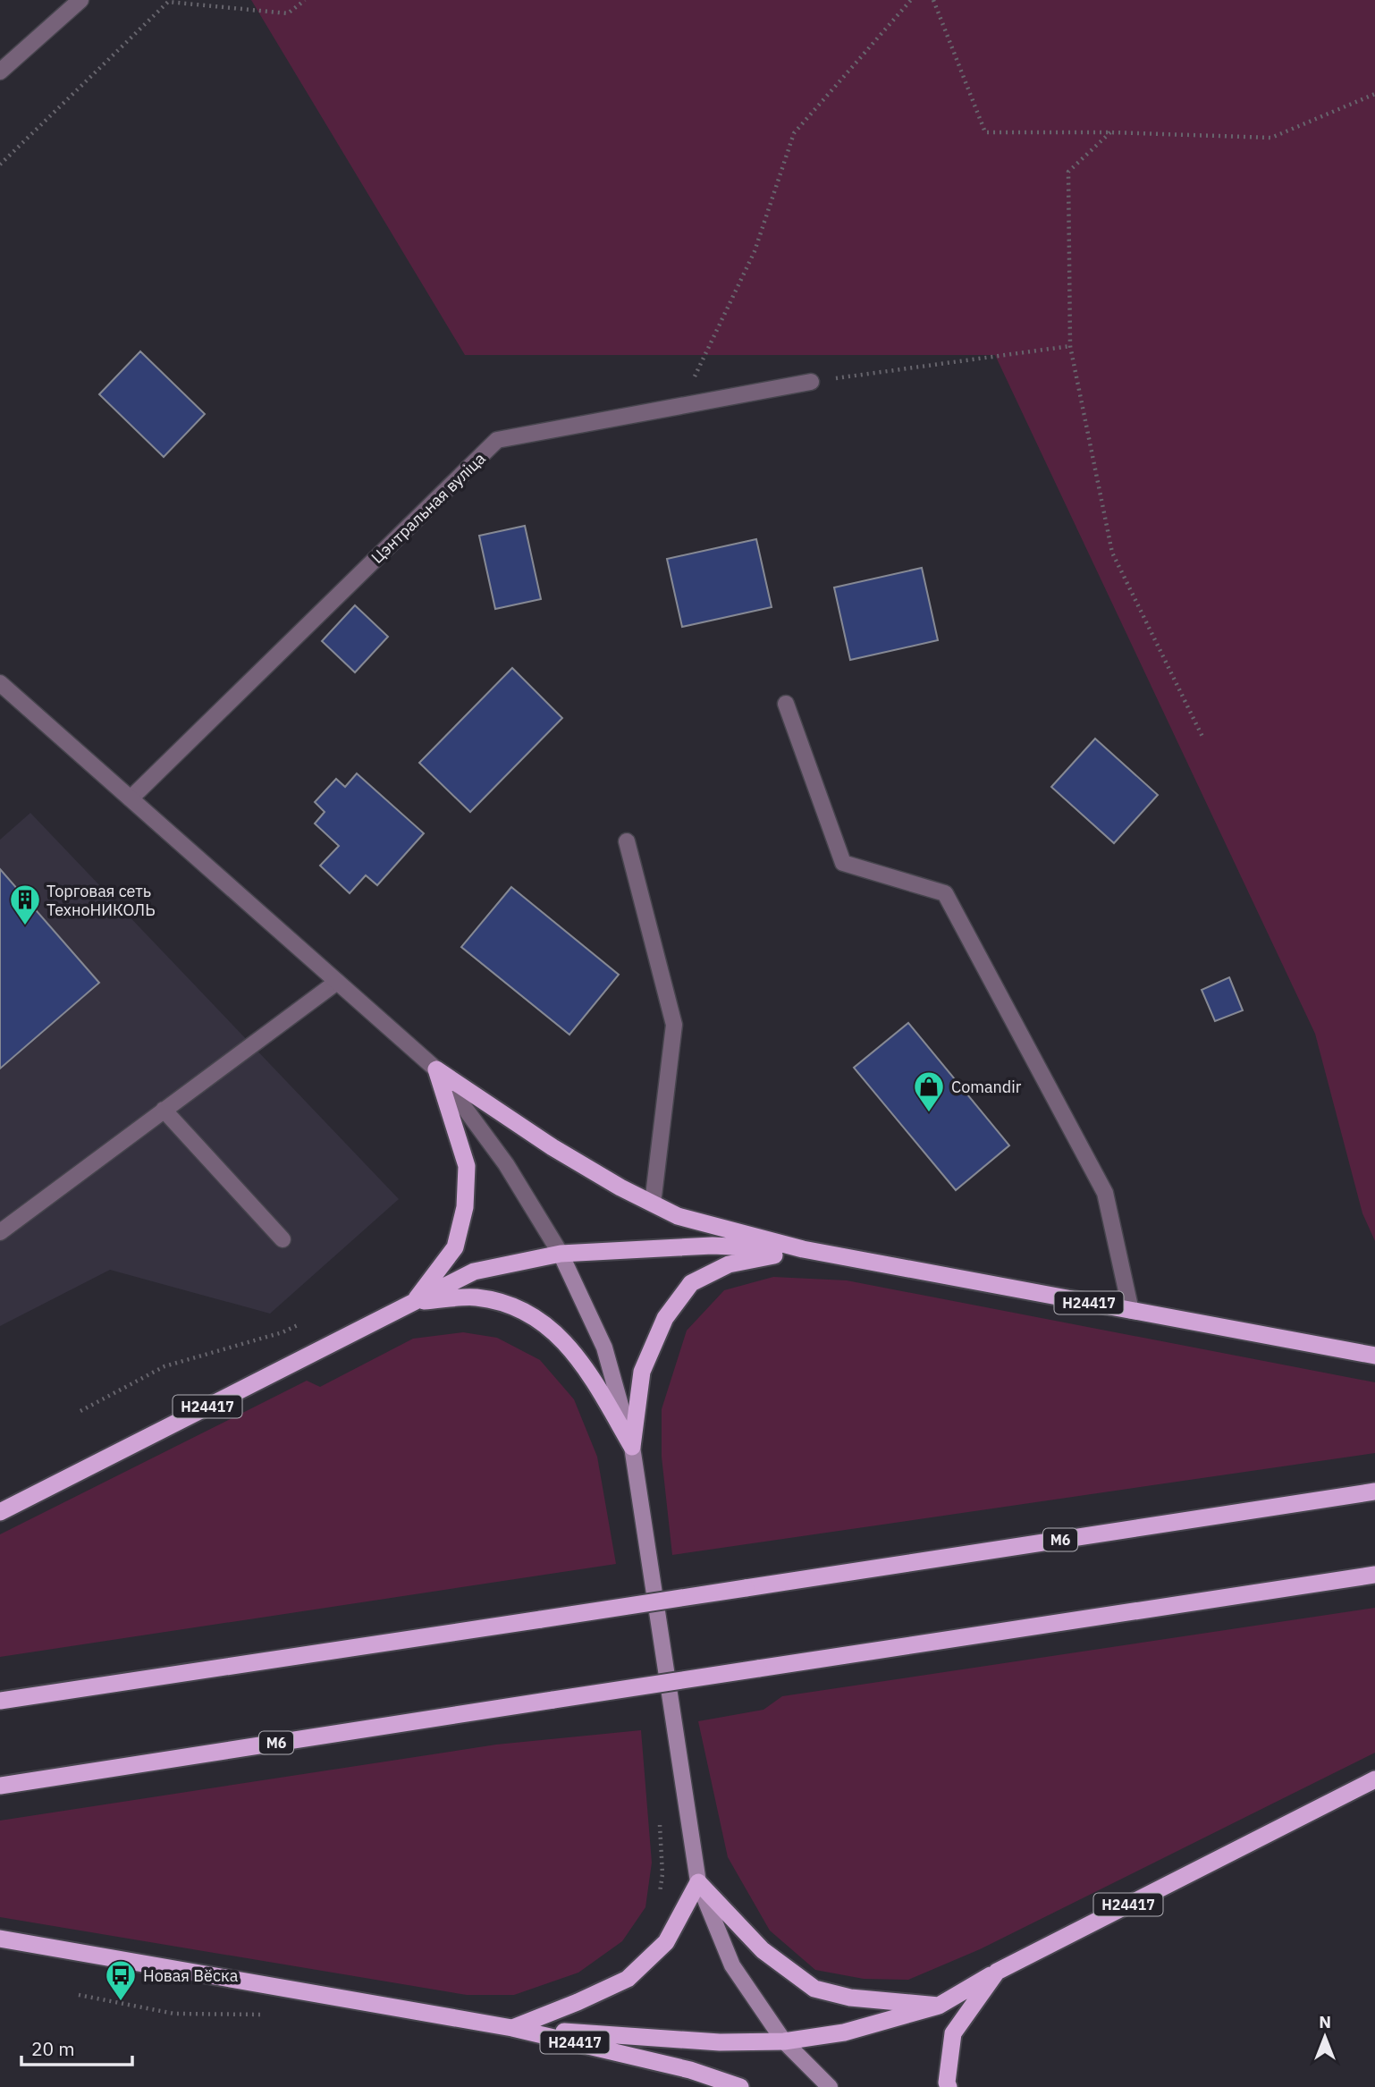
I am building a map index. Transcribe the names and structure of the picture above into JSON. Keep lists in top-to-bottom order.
{
  "streets": {
    "highway": ["Н24417", "М6"],
    "street": ["Цэнтральная вуліца"]
  },
  "places": {
    "building": ["Торговая сеть ТехноНИКОЛЬ"],
    "shop": ["Comandir"],
    "bus stop": ["Новая Вёска"]
  },
  "scale_bar": "20 m",
  "north": "top"
}
